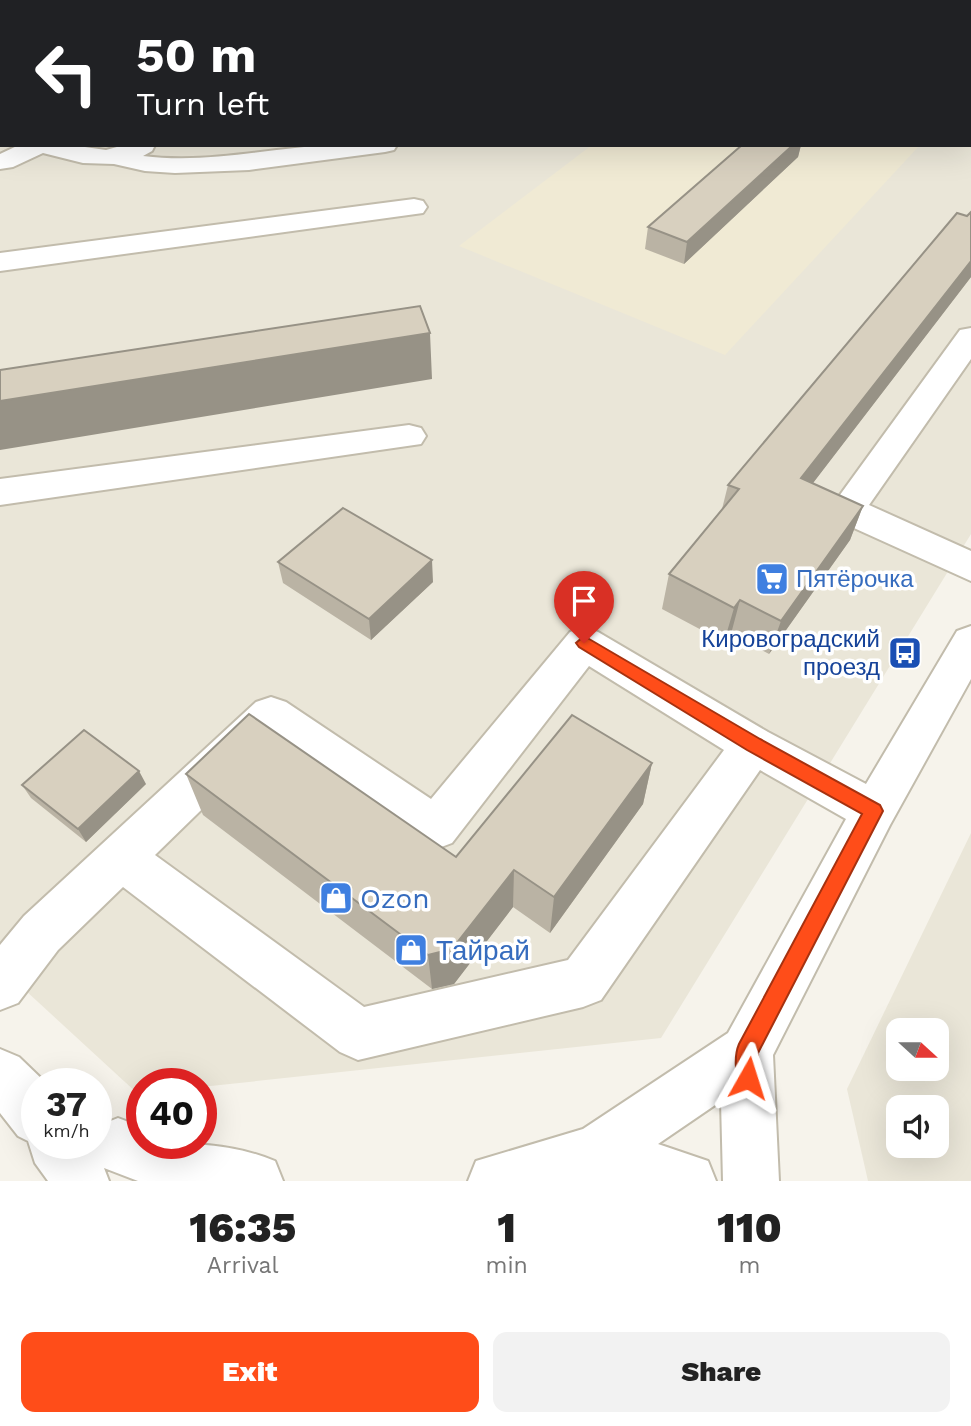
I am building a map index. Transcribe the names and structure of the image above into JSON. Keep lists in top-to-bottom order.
{
  "places": {
    "supermarket": ["Пятёрочка"],
    "bus stop": ["Кировоградский проезд"],
    "shop": ["Ozon", "Тайрай"]
  },
  "north": "right",
  "page": {
    "turn": ["50 m", "Turn left"],
    "speed": "37 km/h",
    "limit": "40",
    "eta": [
      "16:35",
      "Arrival",
      "1",
      "min",
      "110",
      "m"
    ],
    "buttons": ["Exit", "Share"]
  }
}
